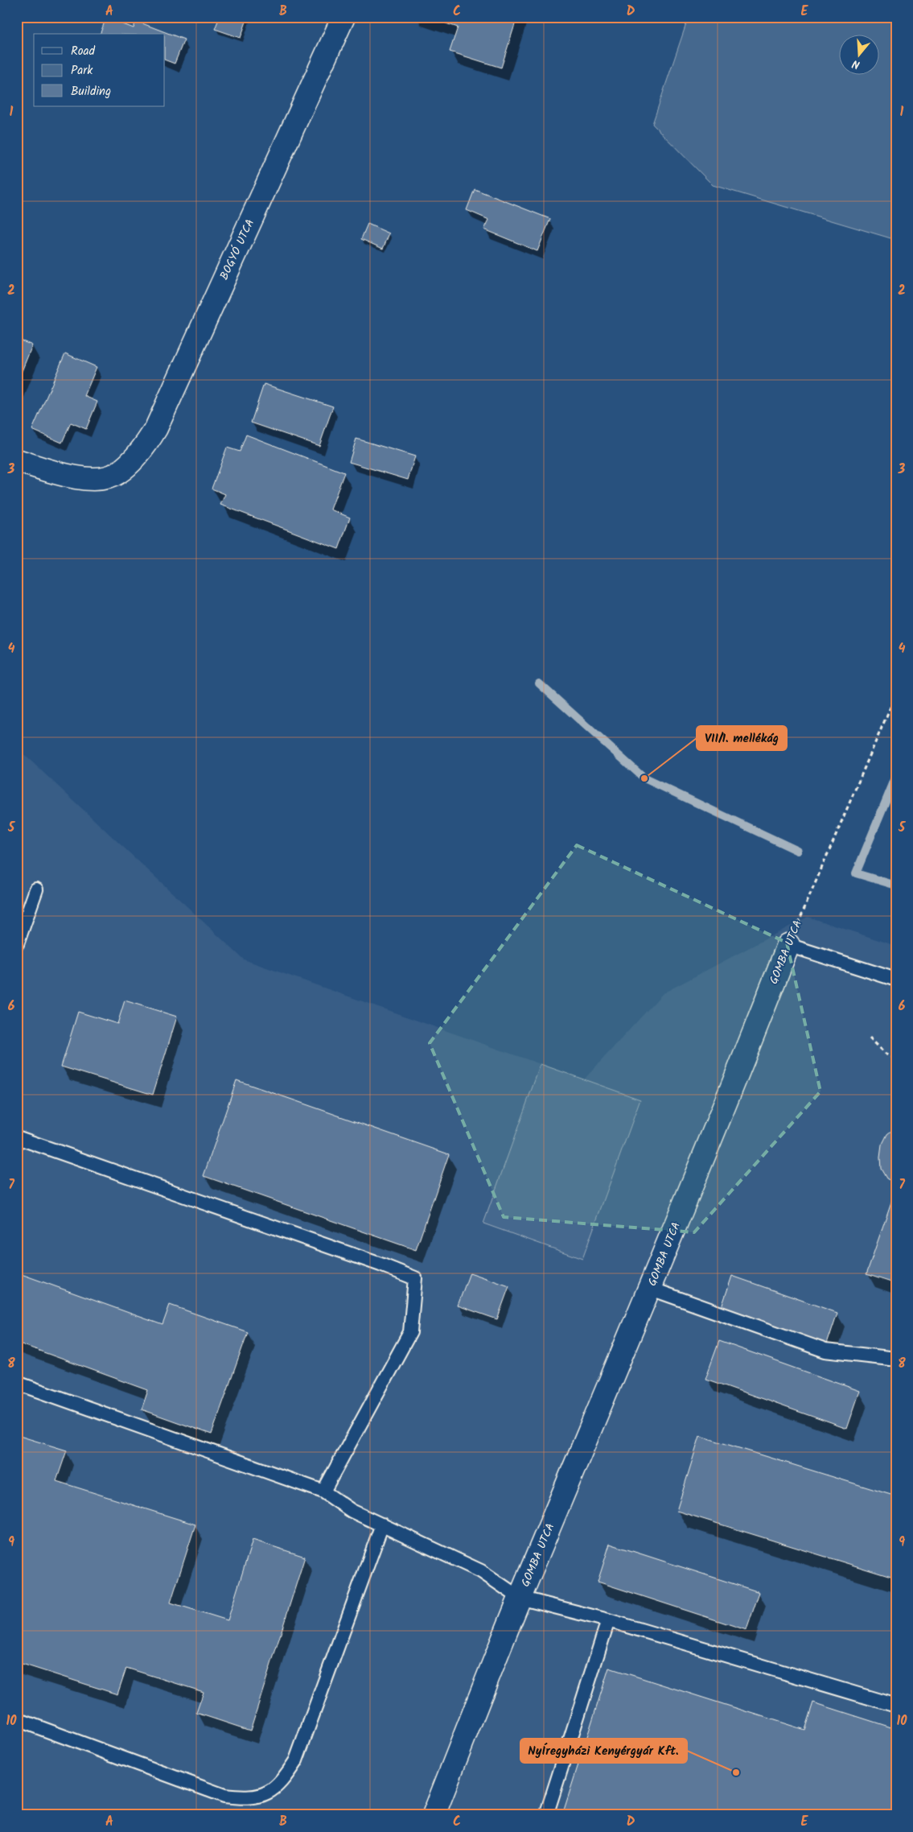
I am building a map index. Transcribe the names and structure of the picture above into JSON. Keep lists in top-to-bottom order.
{
  "streets": {
    "street": ["BOGYÓ UTCA", "GOMBA UTCA"]
  },
  "places": ["VII/1. mellékág", "NyÍregyházi Kenyérgyár Kft."],
  "legend": ["Road", "Park", "Building"],
  "north": "bottom",
  "grid": {
    "columns": [
      "A",
      "B",
      "C",
      "D",
      "E"
    ],
    "rows": [
      "1",
      "2",
      "3",
      "4",
      "5",
      "6",
      "7",
      "8",
      "9",
      "10"
    ]
  }
}
